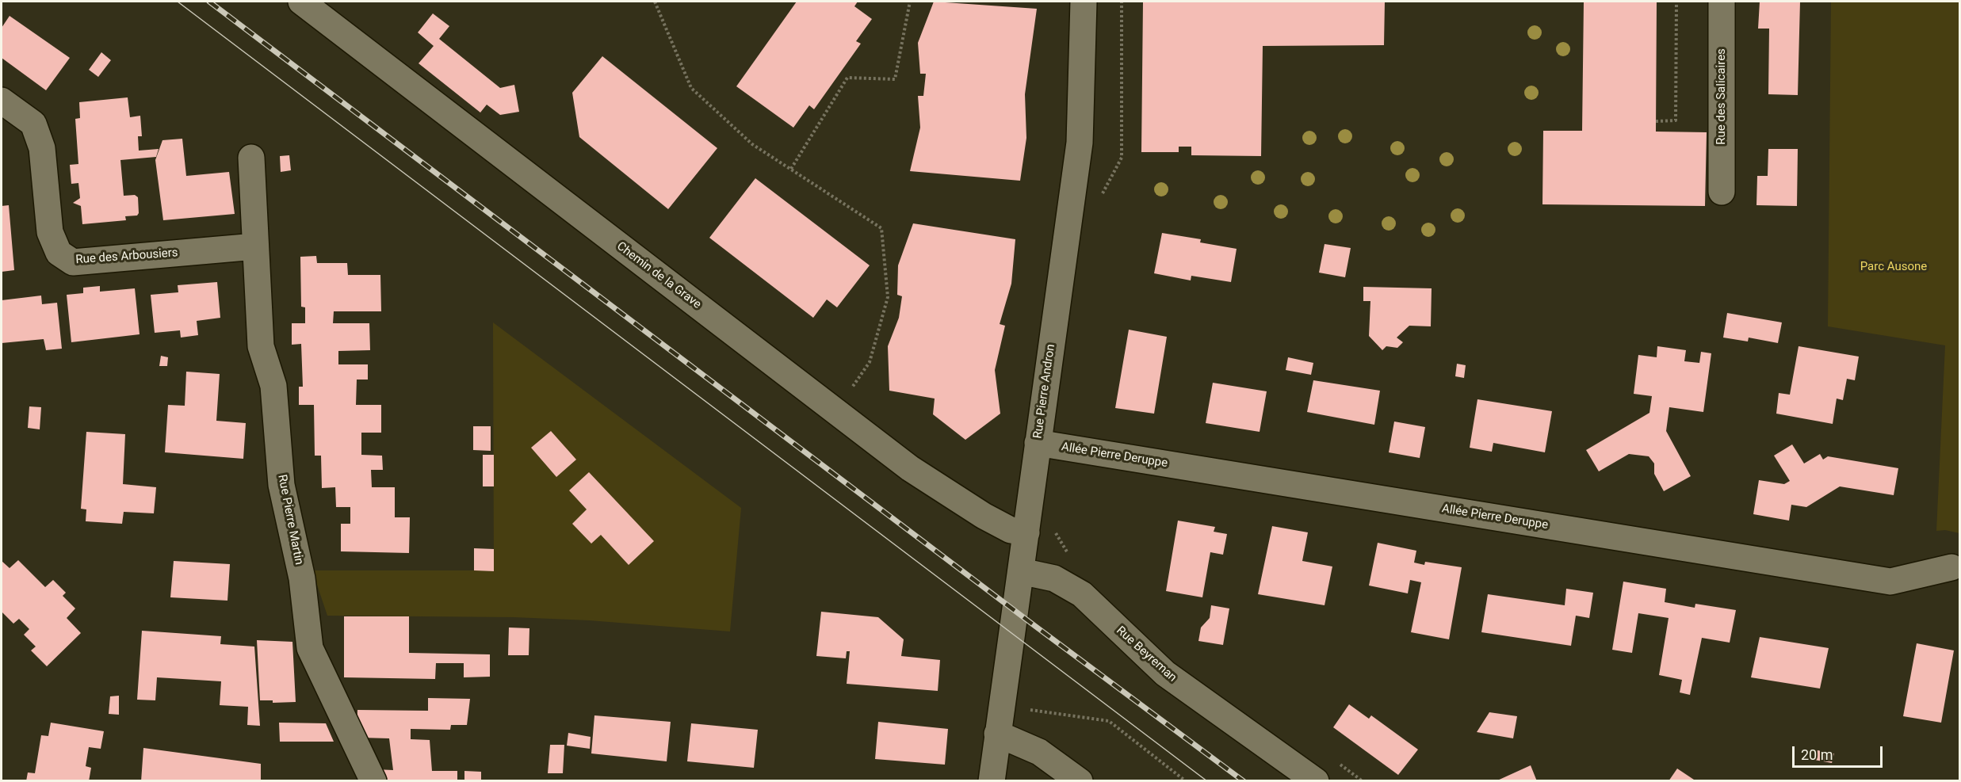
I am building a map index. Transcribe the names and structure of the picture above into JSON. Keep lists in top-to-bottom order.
{
  "streets": {
    "street": [
      "Rue des Salicaires",
      "Rue des Arbousiers",
      "Chemin de la Grave",
      "Rue Pierre Andron",
      "Allée Pierre Deruppe",
      "Rue Pierre Martin",
      "Rue Beyreman"
    ]
  },
  "crossings": [
    ["Rue des Arbousiers", "Rue Pierre Martin"],
    ["Chemin de la Grave", "Rue Pierre Andron"],
    ["Rue Pierre Andron", "Allée Pierre Deruppe"],
    ["Rue Pierre Andron", "Rue Beyreman"]
  ],
  "parks": ["Parc Ausone"],
  "scale_bar": "20 m"
}
